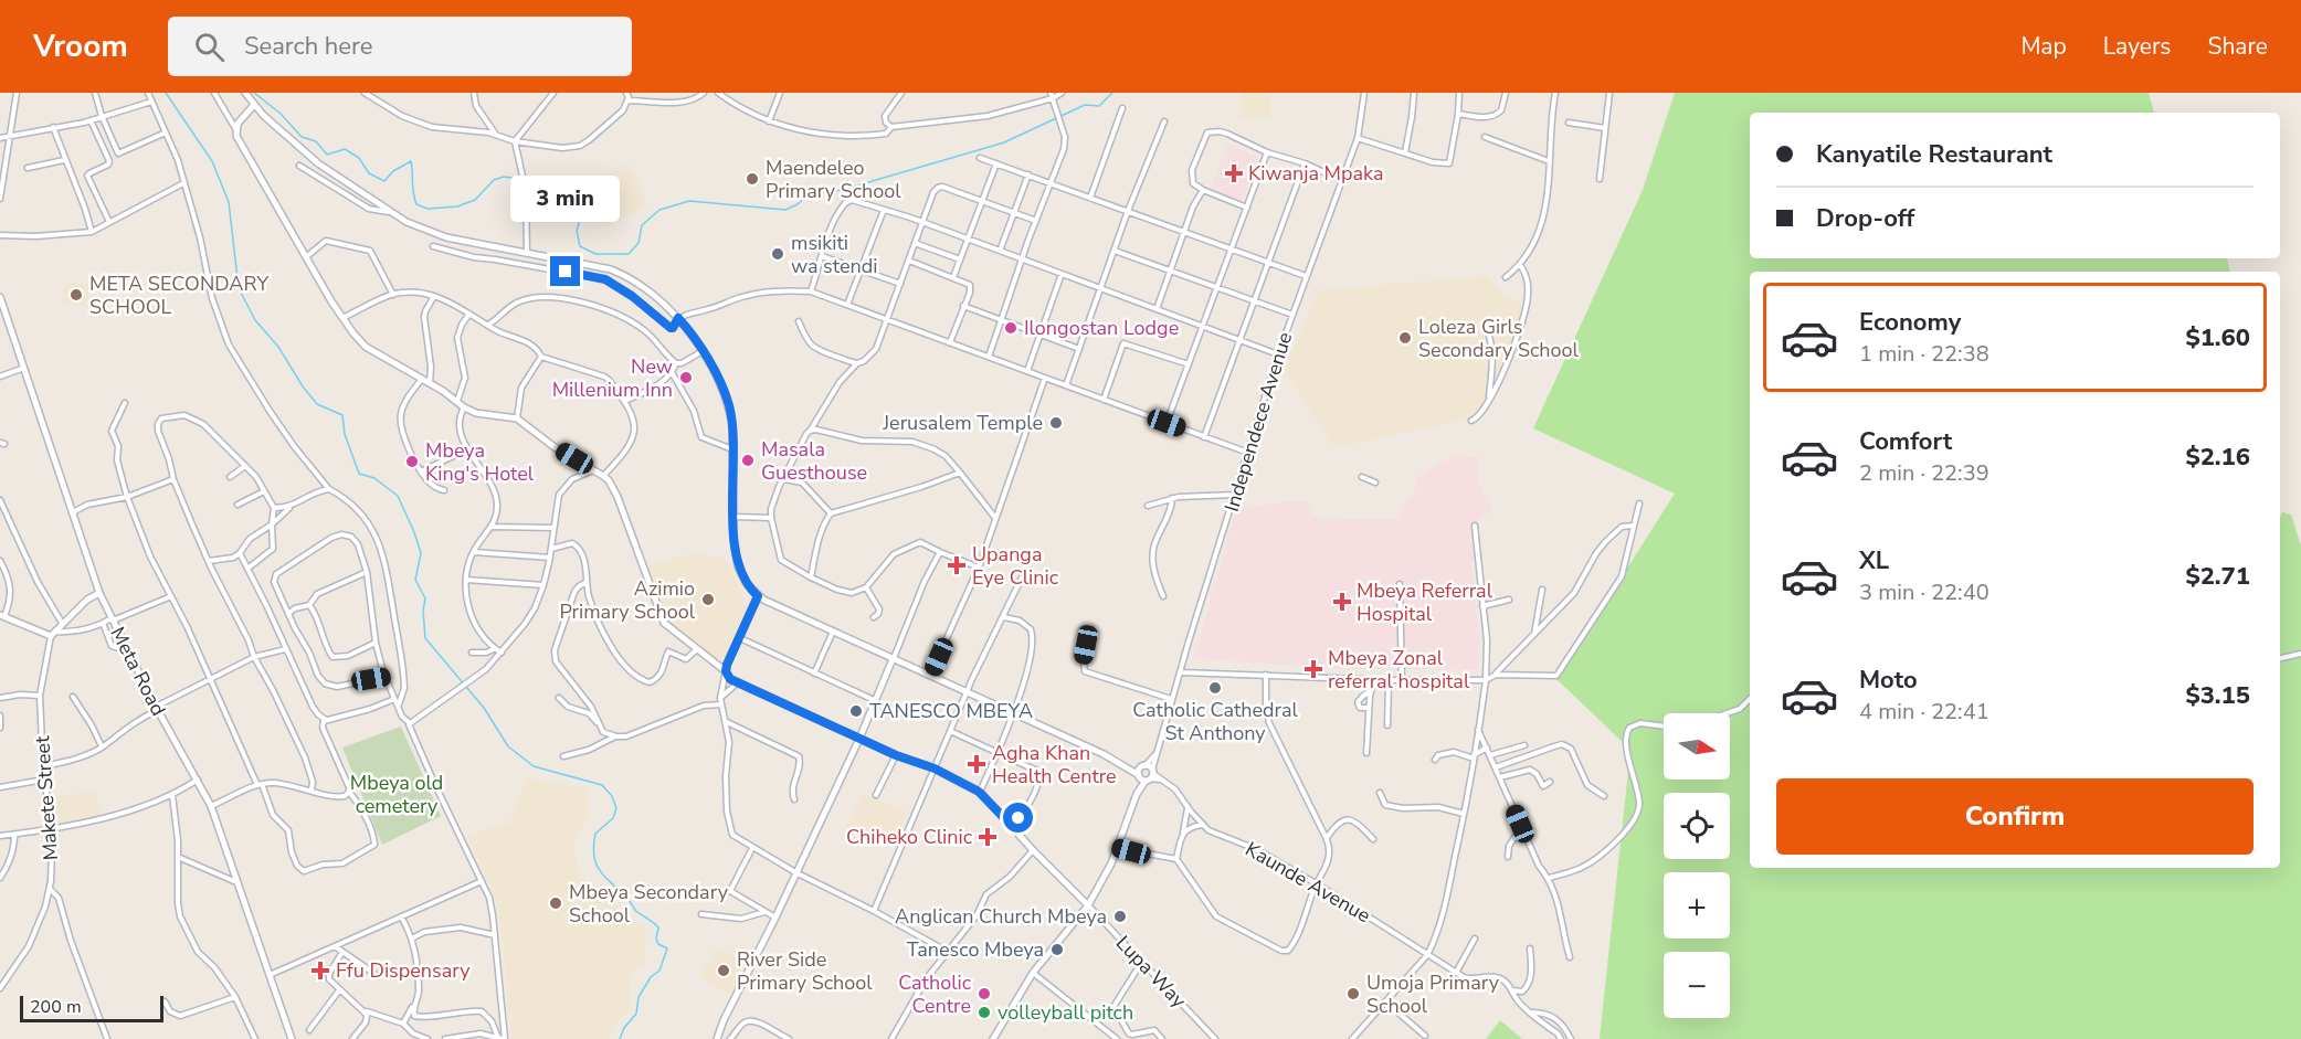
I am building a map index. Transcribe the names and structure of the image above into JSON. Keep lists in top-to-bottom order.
{
  "streets": {
    "street": [
      "Independece Avenue",
      "Meta Road",
      "Makete Street",
      "Kaunde Avenue",
      "Lupa Way"
    ]
  },
  "crossings": [
    ["Independece Avenue", "Kaunde Avenue"]
  ],
  "parks": ["Mbeya old cemetery"],
  "places": {
    "health": [
      "Kiwanja Mpaka",
      "Upanga Eye Clinic",
      "Mbeya Referral Hospital",
      "Mbeya Zonal referral hospital",
      "Agha Khan Health Centre",
      "Chiheko Clinic",
      "Ffu Dispensary"
    ],
    "other": [
      "Maendeleo Primary School",
      "msikiti wa stendi",
      "META SECONDARY SCHOOL",
      "Ilongostan Lodge",
      "Loleza Girls Secondary School",
      "New Millenium Inn",
      "Jerusalem Temple",
      "Masala Guesthouse",
      "Mbeya King's Hotel",
      "Azimio Primary School",
      "Catholic Cathedral St Anthony",
      "TANESCO MBEYA",
      "Mbeya Secondary School",
      "Anglican Church Mbeya",
      "Tanesco Mbeya",
      "River Side Primary School",
      "Catholic Centre",
      "Umoja Primary School",
      "volleyball pitch"
    ]
  },
  "scale_bar": "200 m",
  "north": "right",
  "page": {
    "header": "Vroom",
    "search": "Search here",
    "nav": ["Map", "Layers", "Share"],
    "banner": ["Kanyatile Restaurant", "Drop-off"],
    "bubble": "3 min",
    "list": [
      {
        "name": "Economy",
        "note": "1 min · 22:38",
        "value": "$1.60"
      },
      {
        "name": "Comfort",
        "note": "2 min · 22:39",
        "value": "$2.16"
      },
      {
        "name": "XL",
        "note": "3 min · 22:40",
        "value": "$2.71"
      },
      {
        "name": "Moto",
        "note": "4 min · 22:41",
        "value": "$3.15"
      }
    ],
    "map_buttons": ["+", "−"],
    "buttons": "Confirm",
    "scale": "200 m"
  }
}
